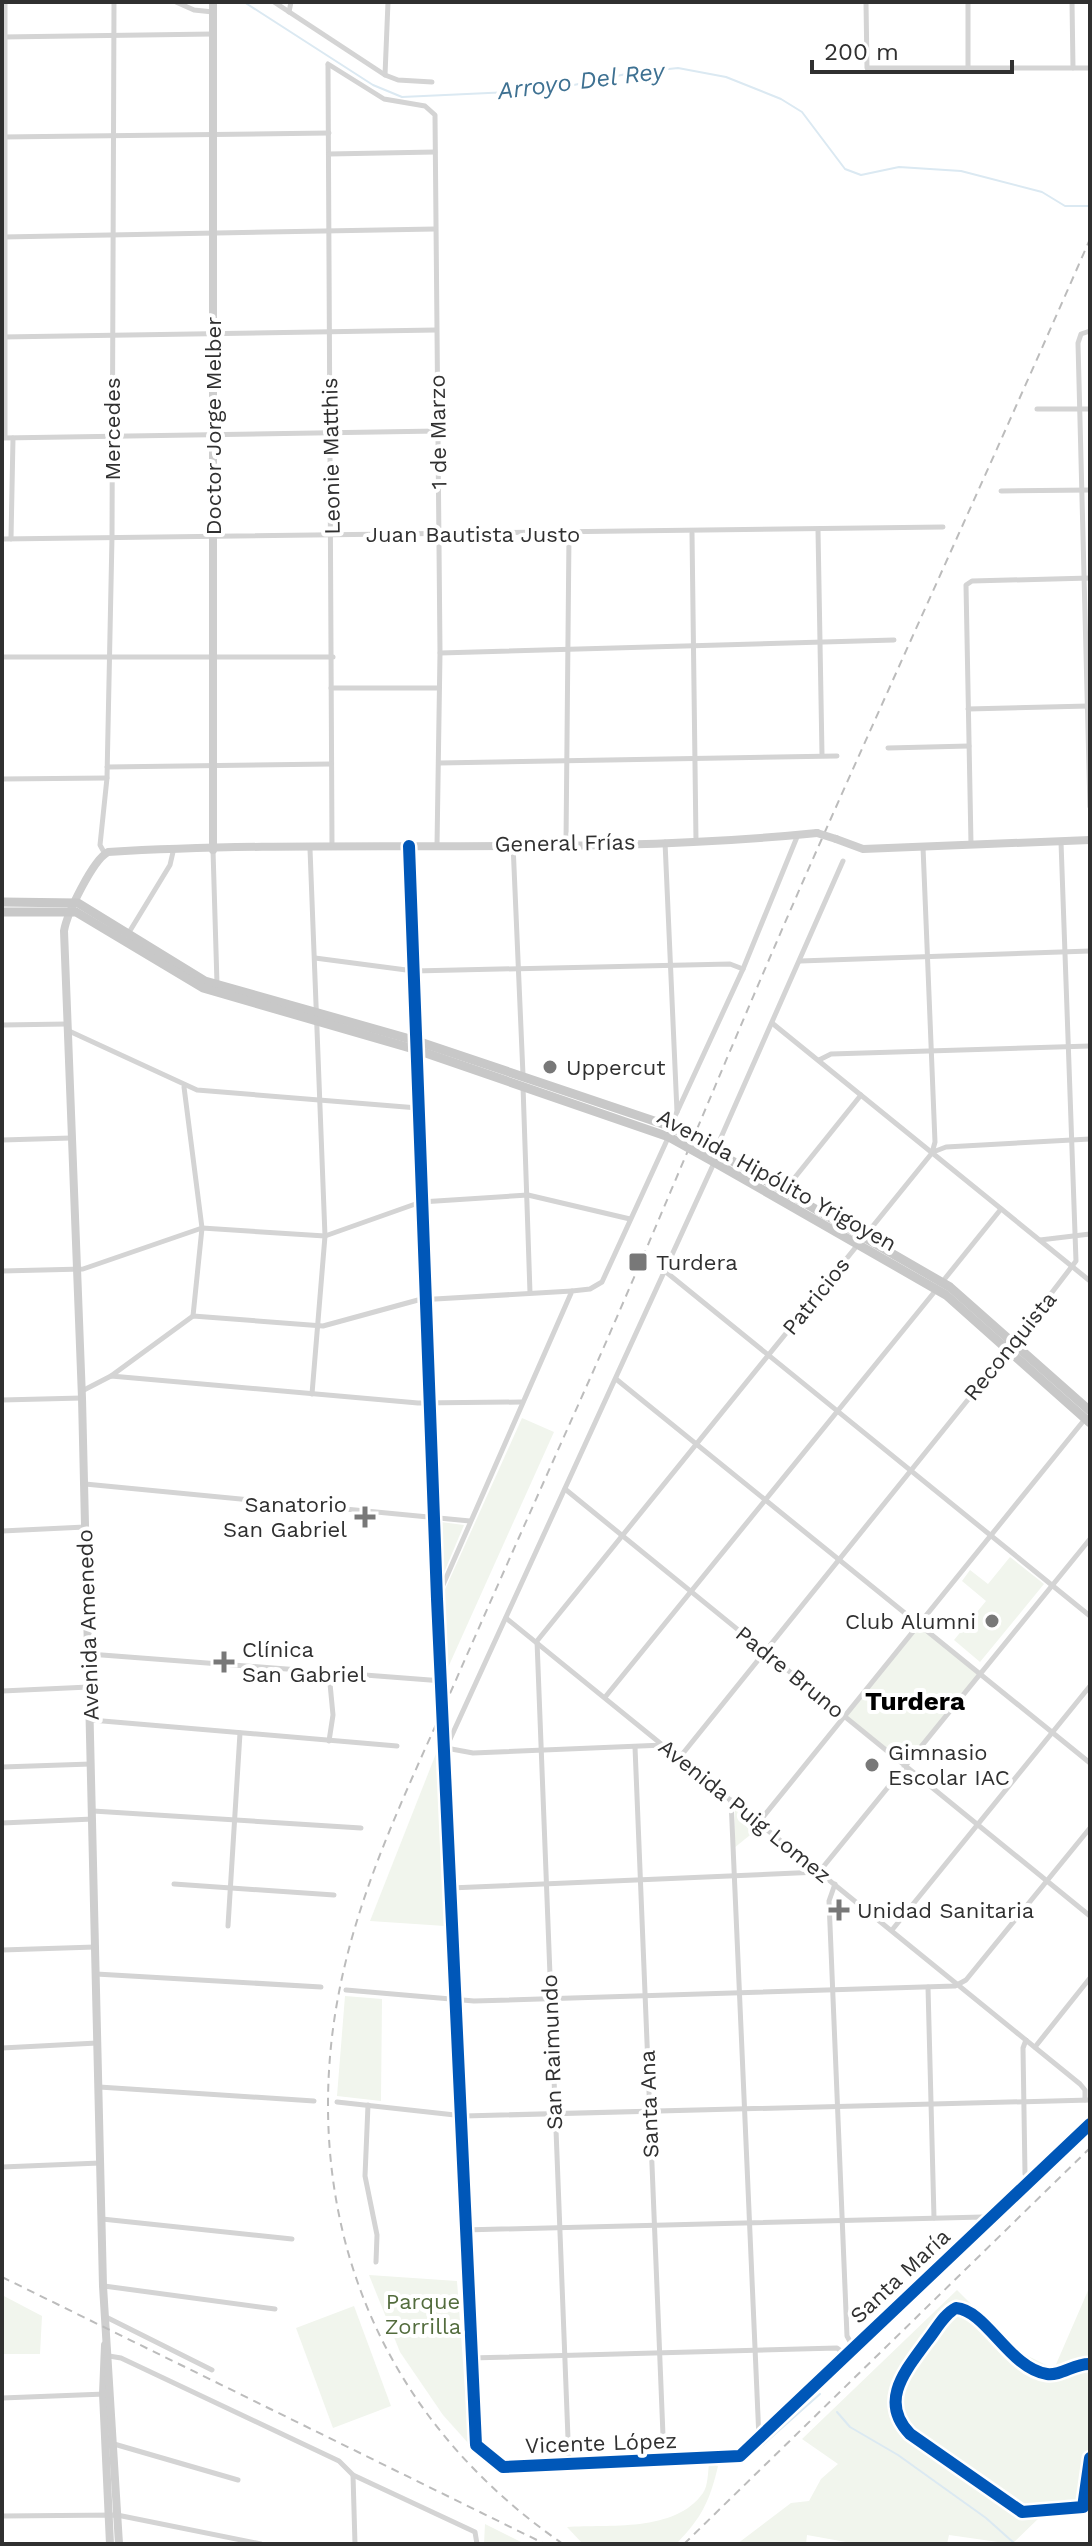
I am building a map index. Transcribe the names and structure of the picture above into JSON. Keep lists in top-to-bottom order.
{
  "streets": {
    "main road": ["Avenida Hipólito Yrigoyen"],
    "street": [
      "Doctor Jorge Melber",
      "Mercedes",
      "1 de Marzo",
      "Leonie Matthis",
      "Juan Bautista Justo",
      "General Frías",
      "Patricios",
      "Reconquista",
      "Avenida Amenedo",
      "Padre Bruno",
      "Avenida Puig Lomez",
      "San Raimundo",
      "Santa Ana",
      "Santa María",
      "Vicente López"
    ]
  },
  "crossings": [
    ["Doctor Jorge Melber", "Juan Bautista Justo"],
    ["Doctor Jorge Melber", "General Frías"],
    ["Mercedes", "Juan Bautista Justo"],
    ["Mercedes", "General Frías"],
    ["1 de Marzo", "Leonie Matthis"],
    ["1 de Marzo", "Juan Bautista Justo"],
    ["1 de Marzo", "General Frías"],
    ["Leonie Matthis", "Juan Bautista Justo"],
    ["Leonie Matthis", "General Frías"],
    ["Avenida Hipólito Yrigoyen", "Patricios"],
    ["Avenida Hipólito Yrigoyen", "Reconquista"],
    ["Avenida Hipólito Yrigoyen", "Avenida Amenedo"],
    ["Patricios", "Padre Bruno"],
    ["Patricios", "Avenida Puig Lomez"],
    ["Patricios", "San Raimundo"],
    ["Reconquista", "Padre Bruno"],
    ["Reconquista", "Avenida Puig Lomez"],
    ["Avenida Puig Lomez", "San Raimundo"],
    ["San Raimundo", "Vicente López"],
    ["Santa Ana", "Vicente López"],
    ["Santa María", "Vicente López"]
  ],
  "districts": ["Turdera"],
  "water": ["Arroyo Del Rey"],
  "parks": ["Parque Zorrilla"],
  "places": {
    "other": ["Uppercut", "Club Alumni", "Gimnasio Escolar IAC"],
    "transit": ["Turdera"],
    "health": ["Sanatorio San Gabriel", "Clínica San Gabriel", "Unidad Sanitaria"]
  },
  "scale_bar": "200 m"
}
